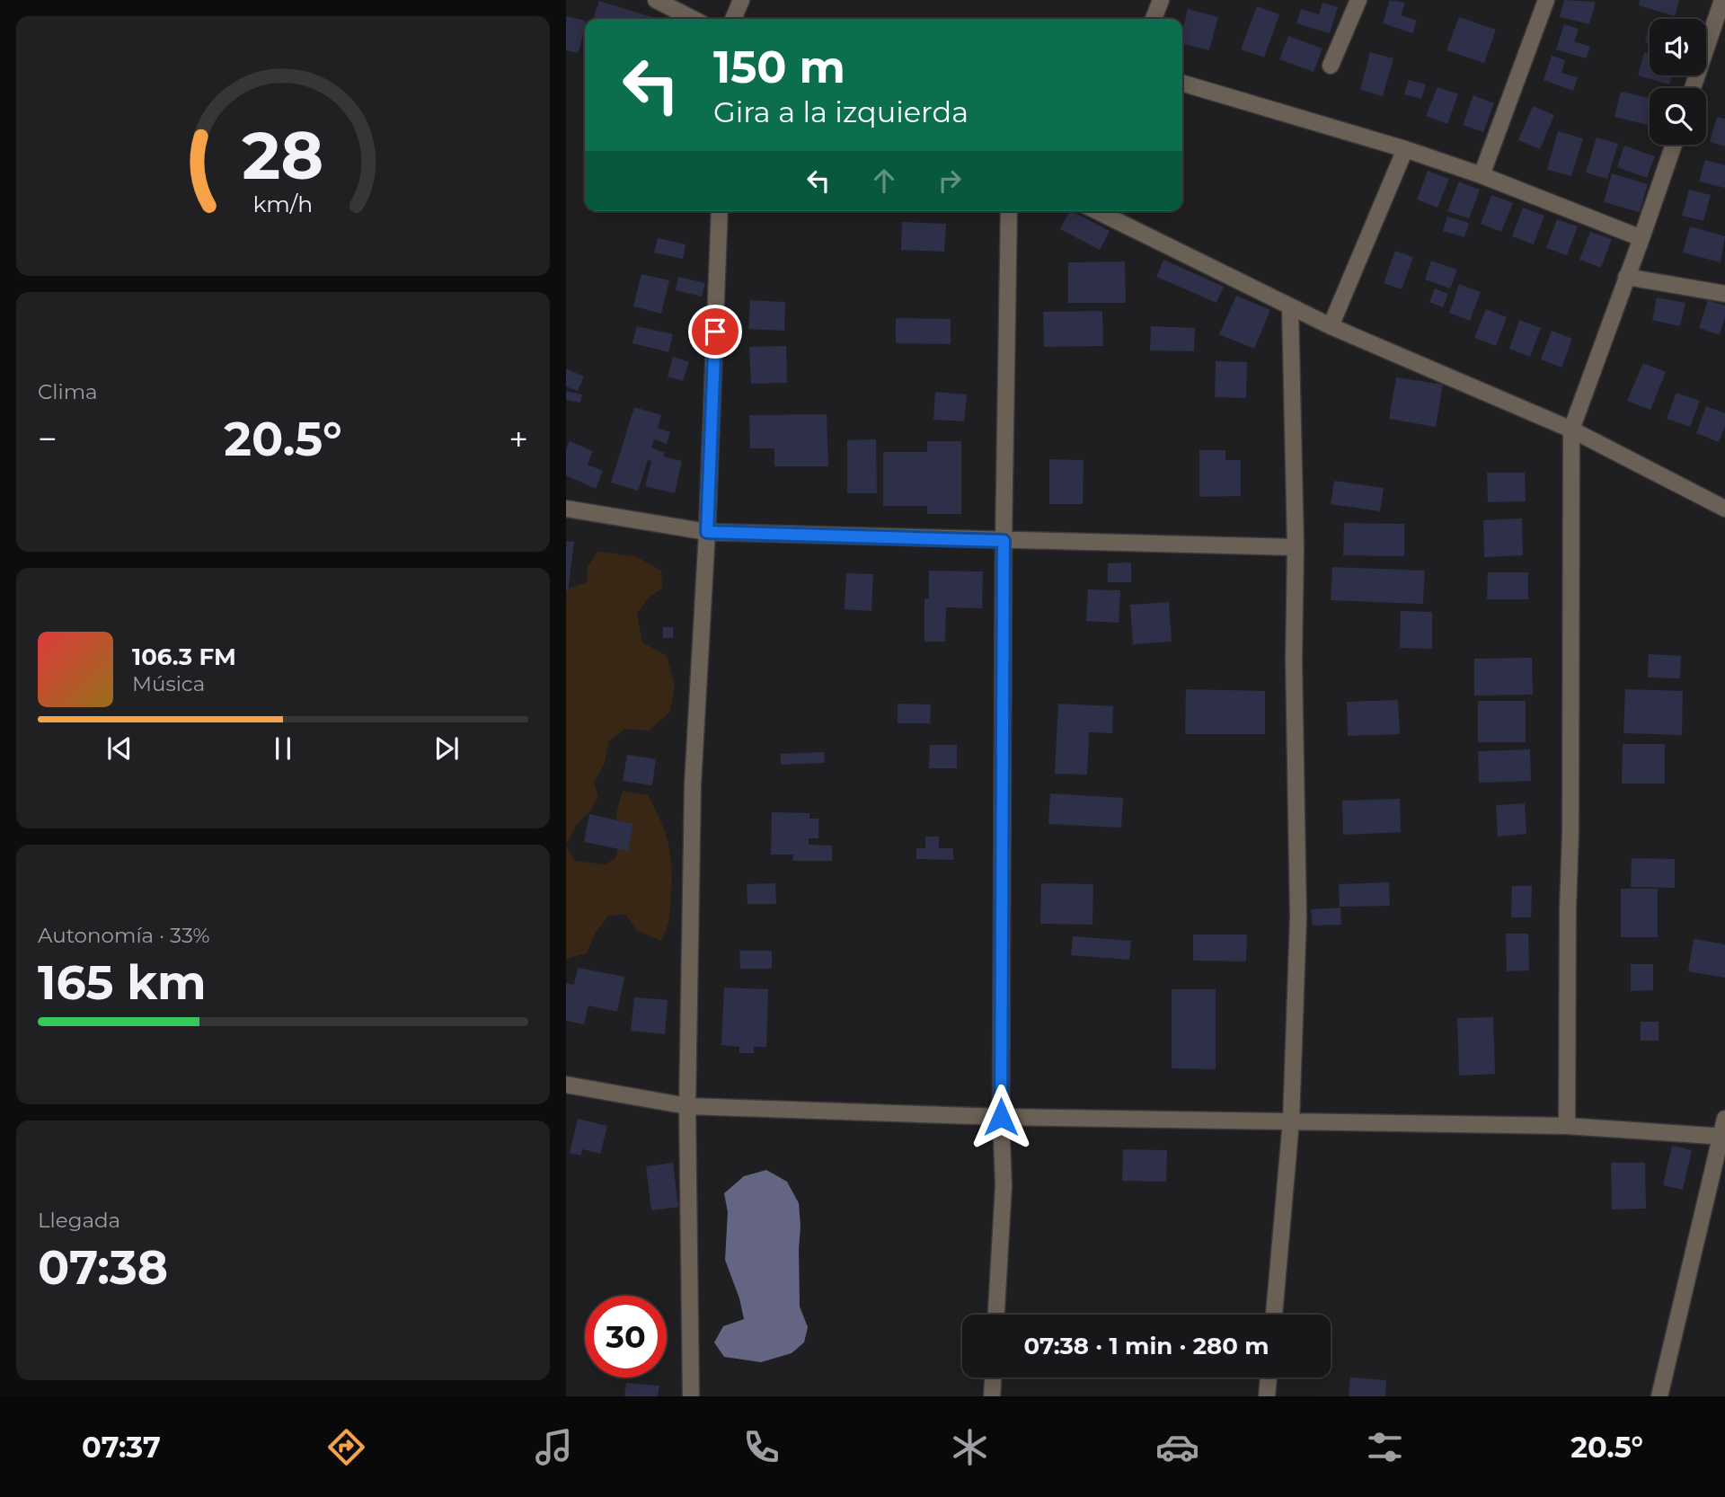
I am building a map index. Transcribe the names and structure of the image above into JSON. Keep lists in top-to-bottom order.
{
  "page": {
    "turn": ["150 m", "Gira a la izquierda"],
    "tile": [
      "Clima",
      ["Autonomía · 33%", "165 km"],
      ["Llegada", "07:38"]
    ],
    "heat": ["−", "20.5°", "+"],
    "song": ["106.3 FM", "Música"],
    "limit": "30",
    "trip": "07:38 · 1 min · 280 m",
    "tabs": ["07:37", "20.5°"],
    "gauge": ["28", "km/h"]
  }
}
